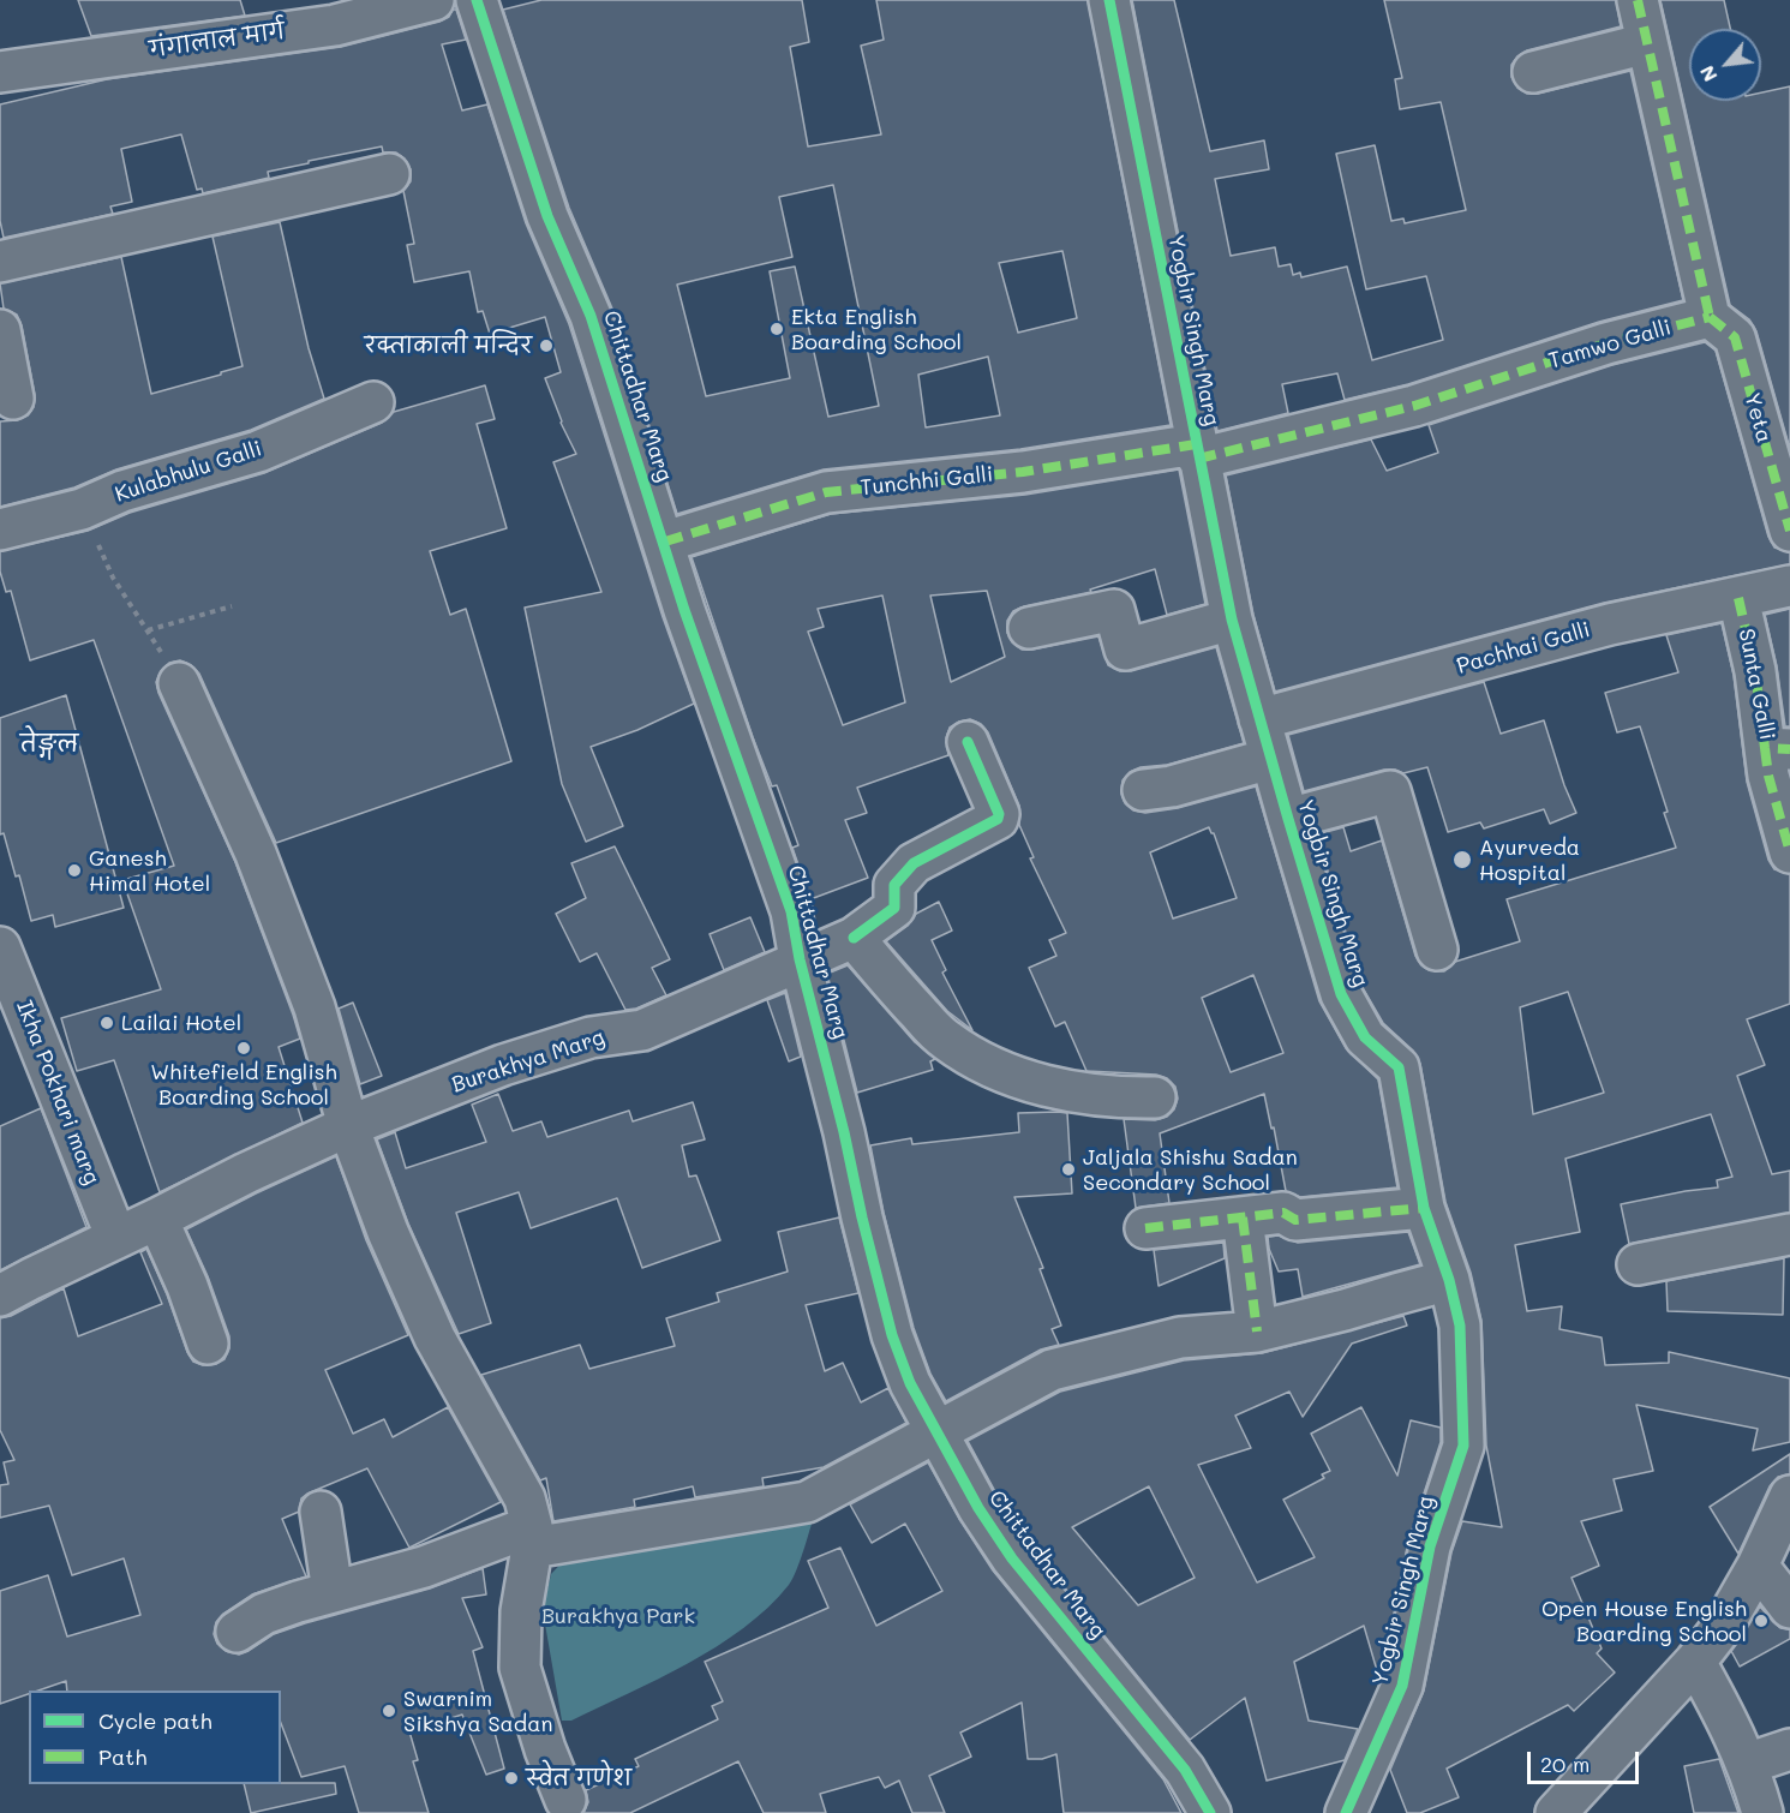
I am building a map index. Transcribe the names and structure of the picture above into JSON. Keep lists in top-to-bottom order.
{
  "streets": {
    "street": [
      "गंगालाल मार्ग",
      "Yogbir Singh Marg",
      "Tamwo Galli",
      "Chittadhar Marg",
      "Yeta",
      "Kulabhulu Galli",
      "Tunchhi Galli",
      "Pachhai Galli",
      "Sunta Galli",
      "Burakhya Marg",
      "Ikha Pokhari marg"
    ]
  },
  "crossings": [
    ["Yogbir Singh Marg", "Tamwo Galli"],
    ["Yogbir Singh Marg", "Tunchhi Galli"],
    ["Yogbir Singh Marg", "Pachhai Galli"],
    ["Tamwo Galli", "Yeta"],
    ["Tamwo Galli", "Tunchhi Galli"],
    ["Chittadhar Marg", "Tunchhi Galli"],
    ["Chittadhar Marg", "Burakhya Marg"],
    ["Pachhai Galli", "Sunta Galli"],
    ["Burakhya Marg", "Ikha Pokhari marg"]
  ],
  "districts": ["तेङ्गल"],
  "parks": ["Burakhya Park"],
  "places": [
    "Ekta English Boarding School",
    "रक्ताकाली मन्दिर",
    "Ayurveda Hospital",
    "Ganesh Himal Hotel",
    "Lailai Hotel",
    "Whitefield English Boarding School",
    "Jaljala Shishu Sadan Secondary School",
    "Open House English Boarding School",
    "Swarnim Sikshya Sadan",
    "स्वेत गणेश"
  ],
  "legend": ["Cycle path", "Path"],
  "scale_bar": "20 m",
  "north": "bottom left"
}
